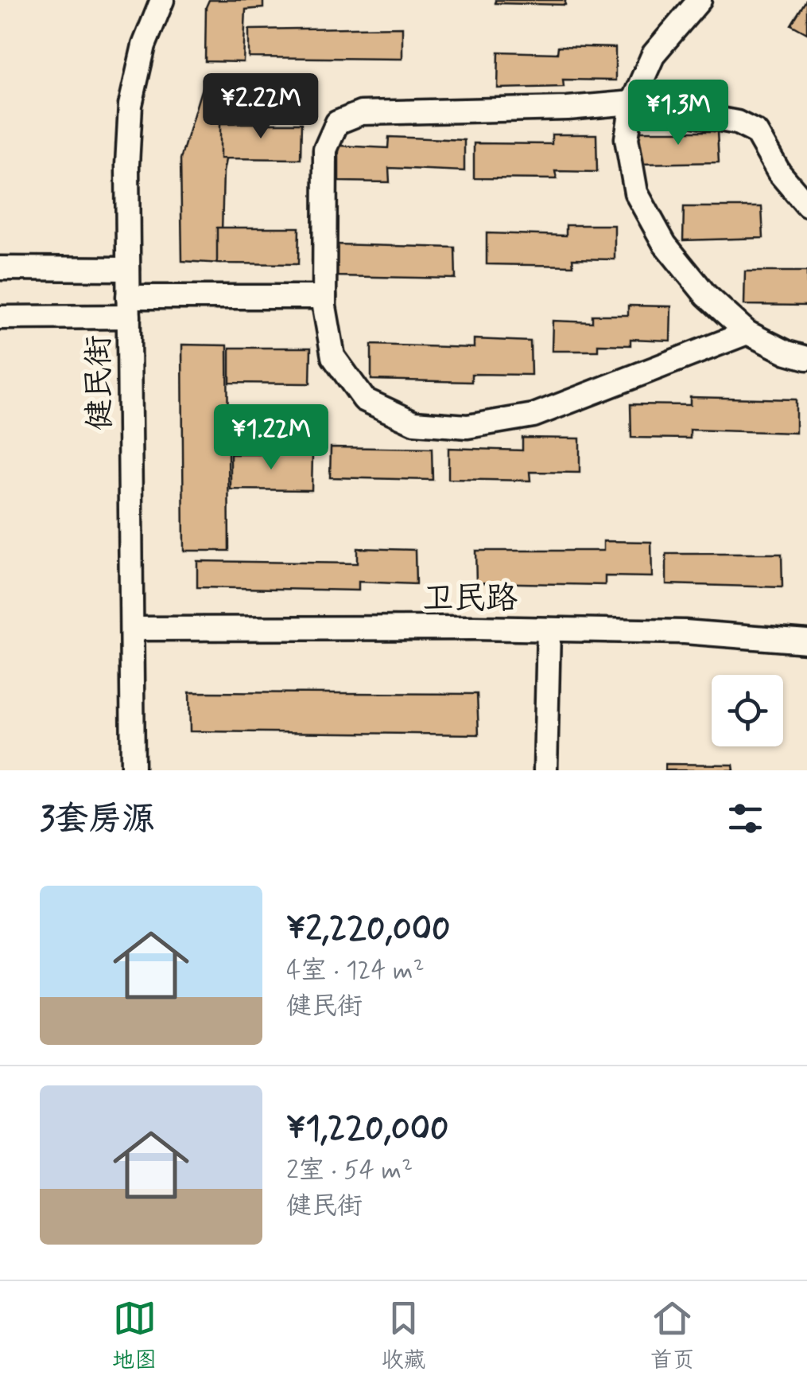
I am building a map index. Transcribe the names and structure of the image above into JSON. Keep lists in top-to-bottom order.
{
  "streets": {
    "street": ["健民街", "卫民路"]
  },
  "crossings": [
    ["健民街", "卫民路"]
  ],
  "page": {
    "price": ["¥2.22M", "¥1.3M", "¥1.22M"],
    "heading": "3套房源",
    "list": [
      {
        "name": "¥2,220,000",
        "note": "4室 · 124 m² · 健民街"
      },
      {
        "name": "¥1,220,000",
        "note": "2室 · 54 m² · 健民街"
      }
    ],
    "tabs": ["地图", "收藏", "首页"]
  }
}
